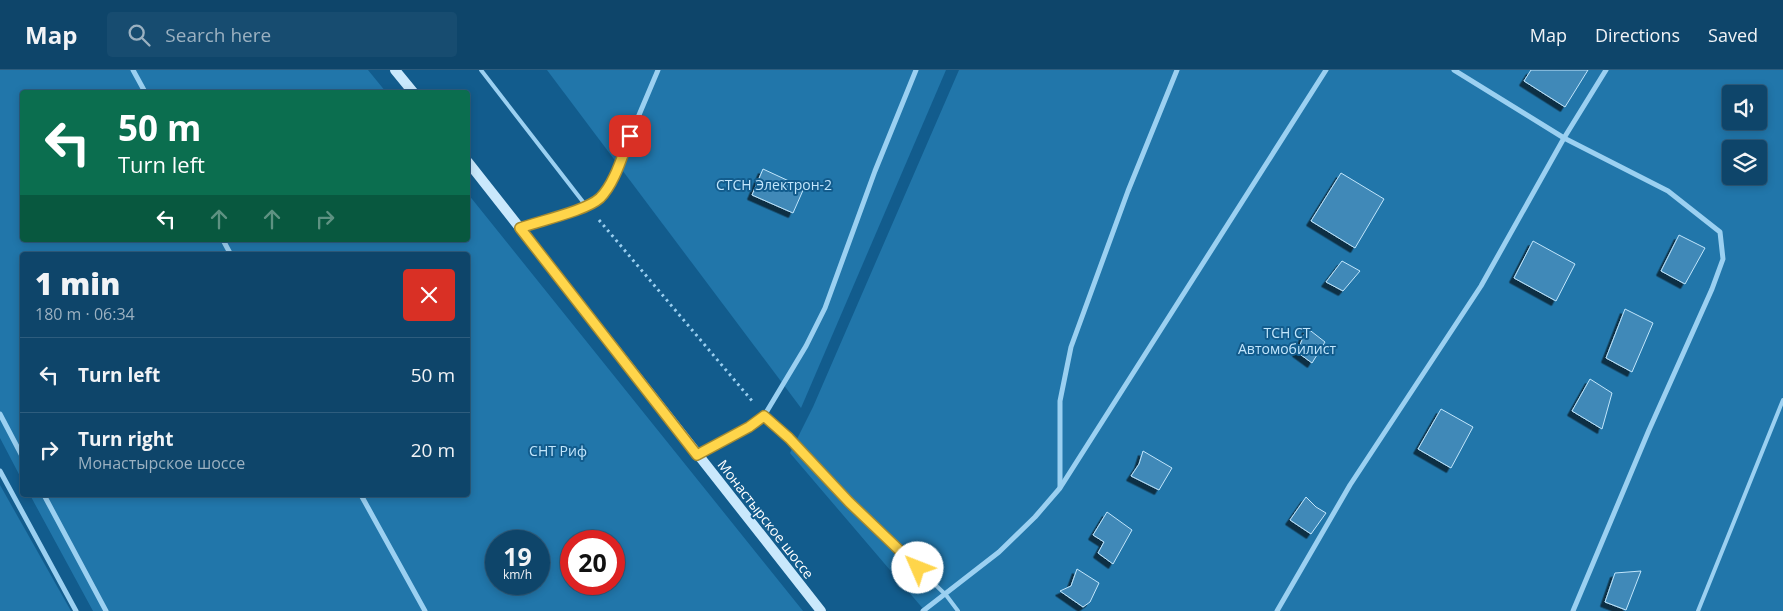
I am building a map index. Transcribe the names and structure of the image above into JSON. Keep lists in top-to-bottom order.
{
  "streets": {
    "main road": ["Монастырское шоссе"]
  },
  "parks": ["СТСН Электрон-2", "ТСН СТ Автомобилист", "СНТ Риф"],
  "page": {
    "header": "Map",
    "search": "Search here",
    "nav": ["Map", "Directions", "Saved"],
    "turn": ["50 m", "Turn left"],
    "heading": ["1 min", "180 m · 06:34"],
    "list": [
      {
        "name": "Turn left",
        "value": "50 m"
      },
      {
        "name": "Turn right",
        "note": "Монастырское шоссе",
        "value": "20 m"
      }
    ],
    "speed": "19 km/h",
    "limit": "20"
  }
}
